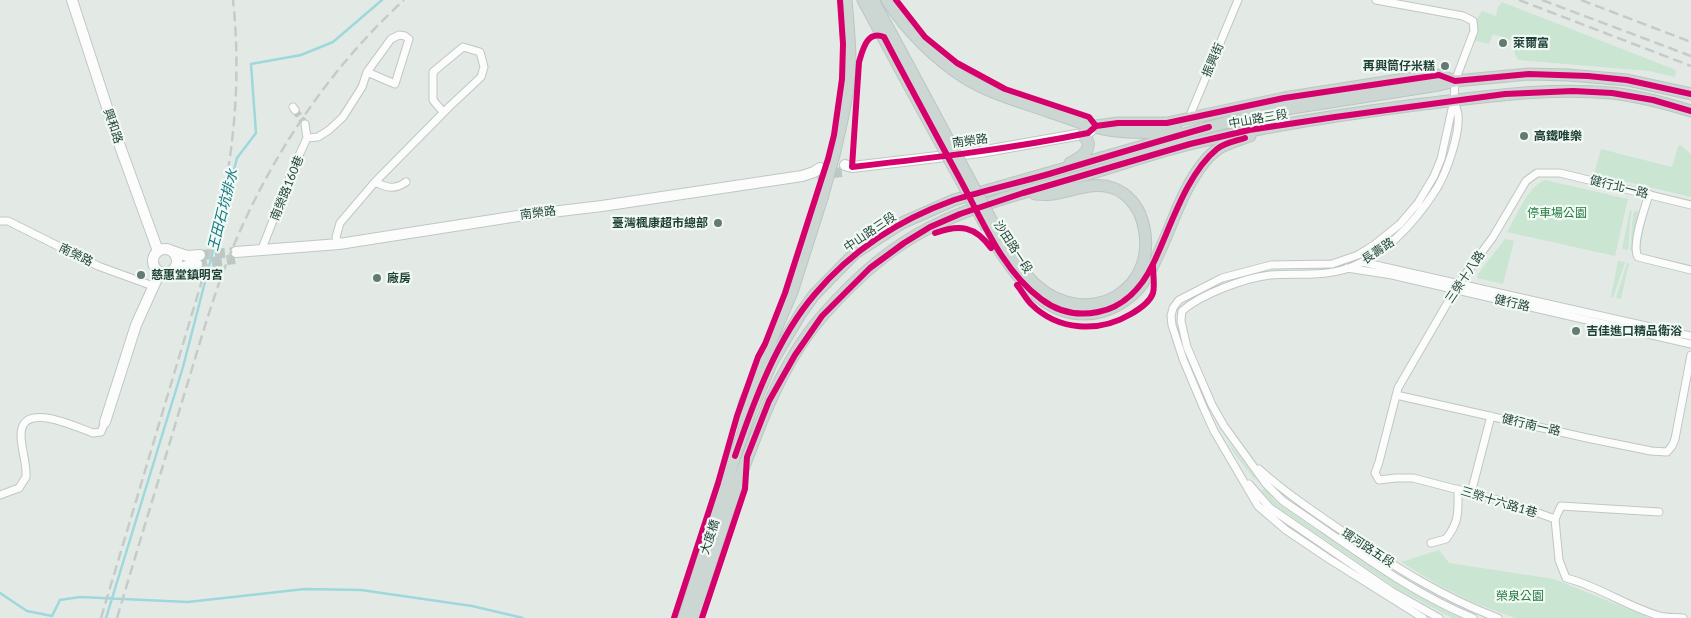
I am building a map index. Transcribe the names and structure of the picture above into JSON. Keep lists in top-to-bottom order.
{
  "streets": {
    "main road": ["中山路三段", "沙田路一段", "大度橋"],
    "street": [
      "振興街",
      "興和路",
      "南榮路",
      "健行北一路",
      "南榮路160巷",
      "長壽路",
      "三榮十八路",
      "健行路",
      "健行南一路",
      "三榮十六路1巷",
      "環河路五段"
    ]
  },
  "crossings": [
    ["振興街", "中山路三段"],
    ["中山路三段", "南榮路"],
    ["中山路三段", "沙田路一段"],
    ["中山路三段", "長壽路"],
    ["中山路三段", "大度橋"],
    ["南榮路", "南榮路160巷"],
    ["健行北一路", "三榮十八路"],
    ["長壽路", "健行路"],
    ["長壽路", "環河路五段"],
    ["三榮十八路", "健行路"],
    ["三榮十八路", "健行南一路"],
    ["三榮十八路", "三榮十六路1巷"],
    ["健行南一路", "三榮十六路1巷"]
  ],
  "water": ["王田石坑排水"],
  "parks": ["停車場公園", "榮泉公園"],
  "places": [
    "萊爾富",
    "再興筒仔米糕",
    "高鐵唯樂",
    "臺灣楓康超市總部",
    "慈惠堂鎮明宮",
    "廠房",
    "吉佳進口精品衛浴"
  ]
}
